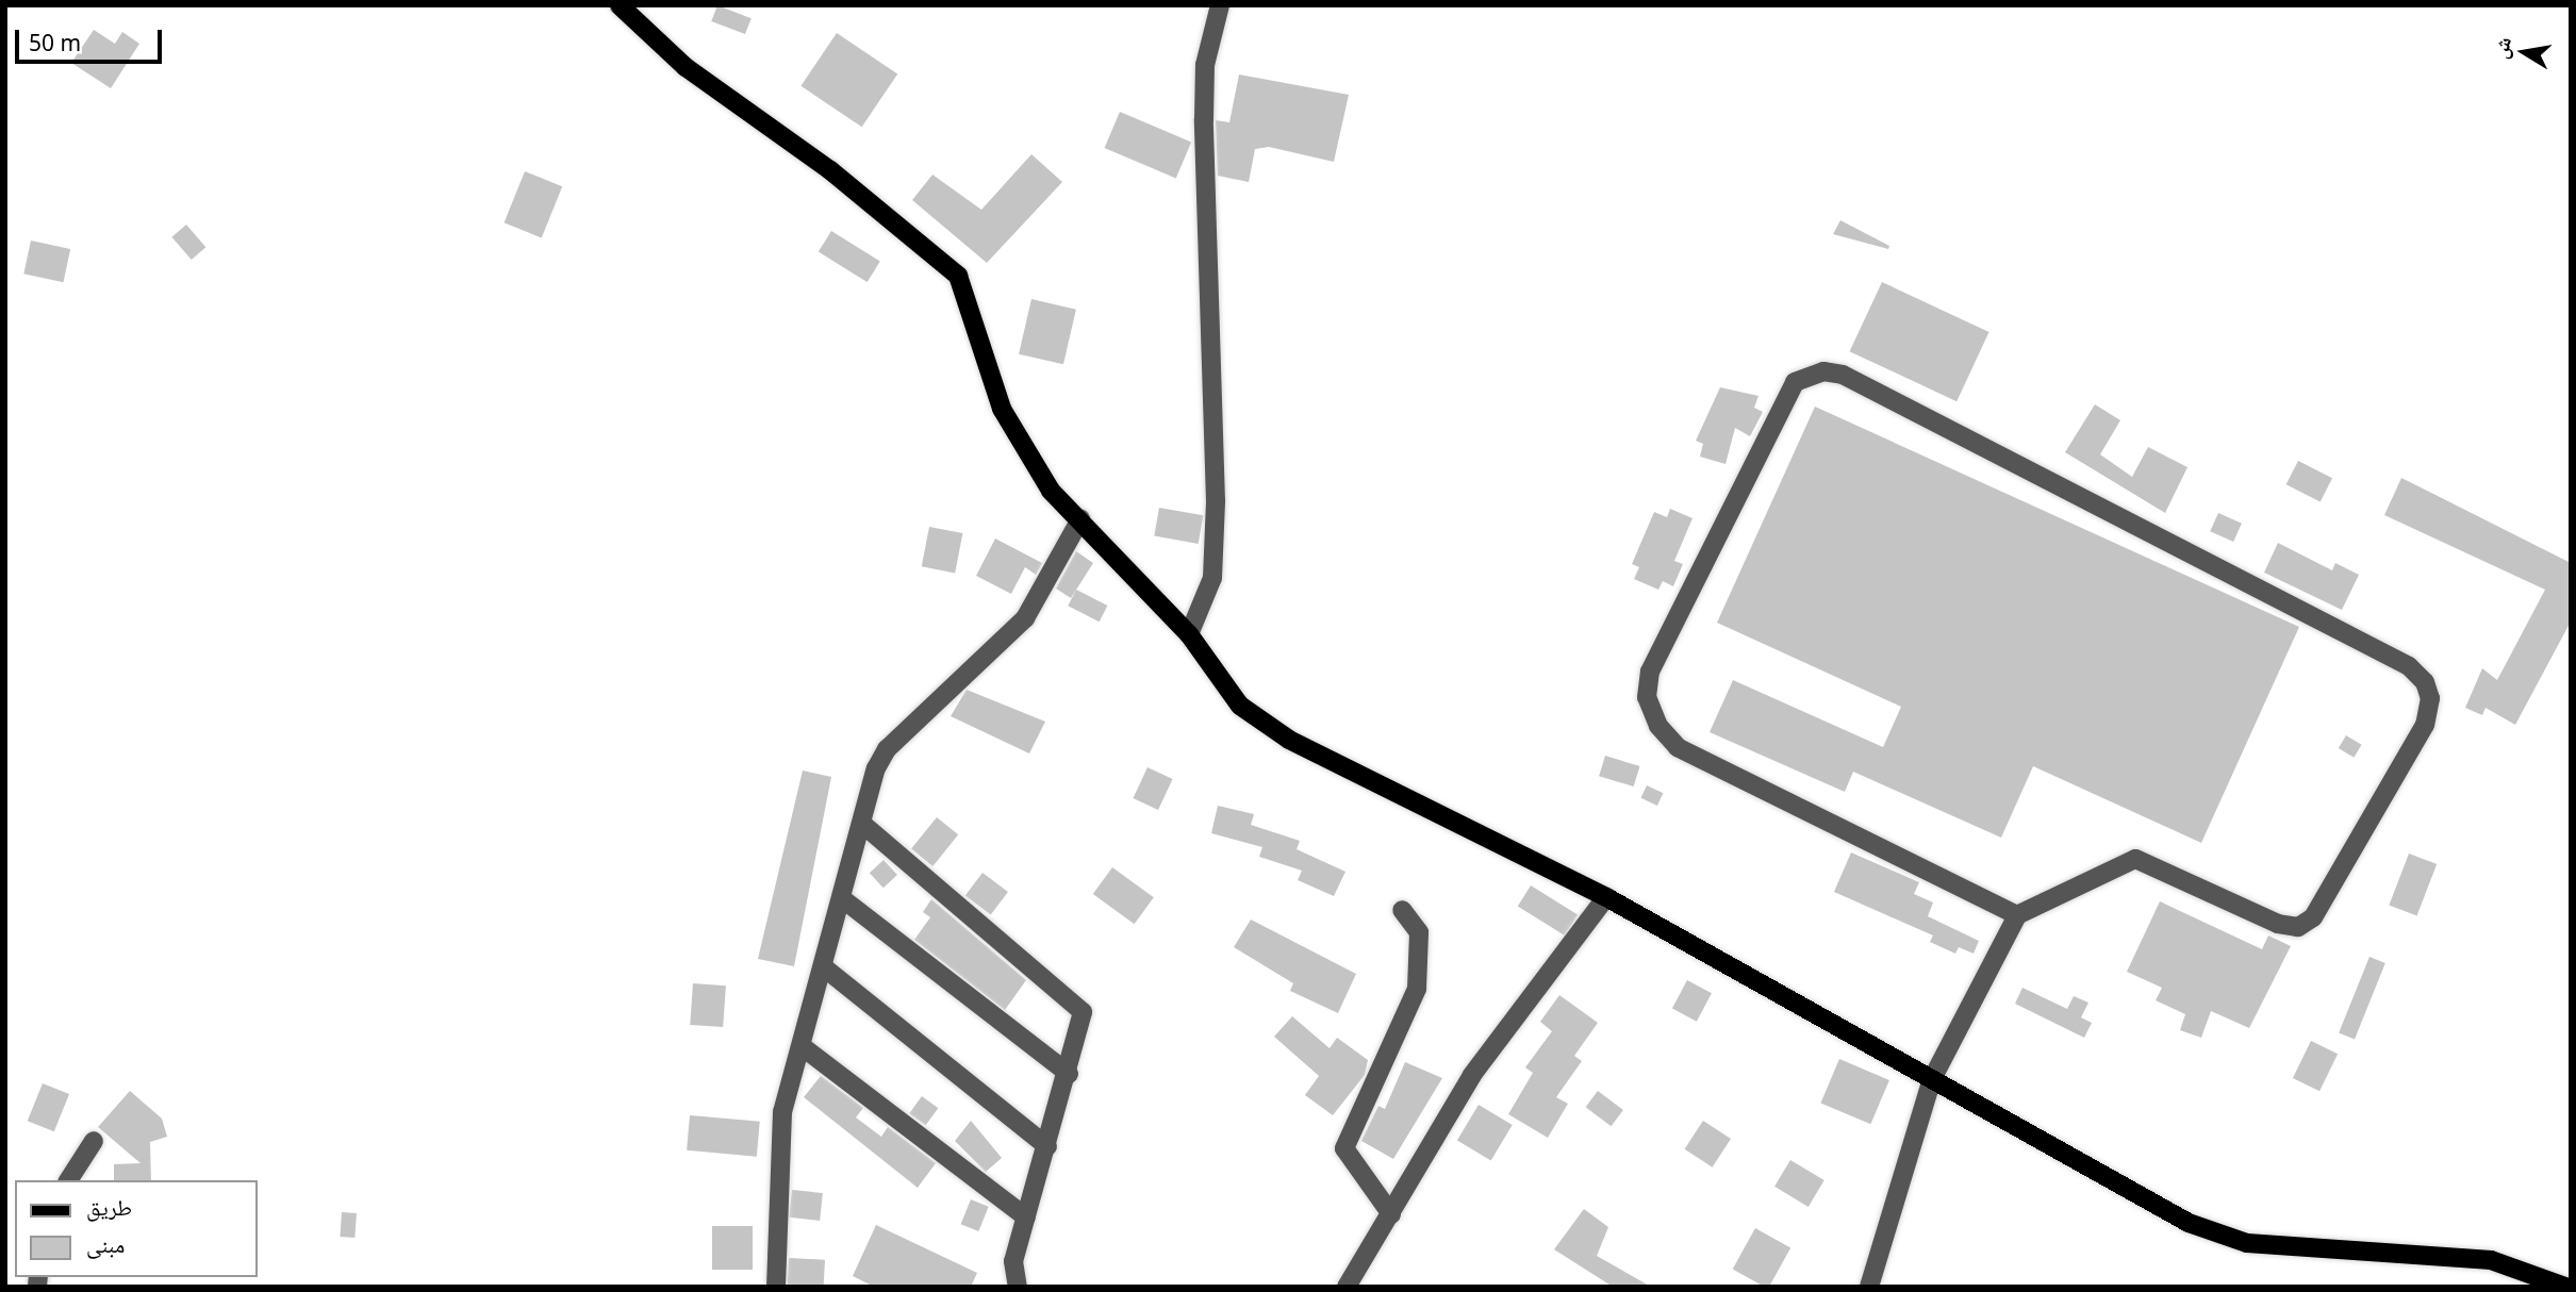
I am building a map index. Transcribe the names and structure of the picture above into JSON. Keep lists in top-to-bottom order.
{
  "legend": ["طريق", "مبنى"],
  "scale_bar": "50 m",
  "north": "left"
}
